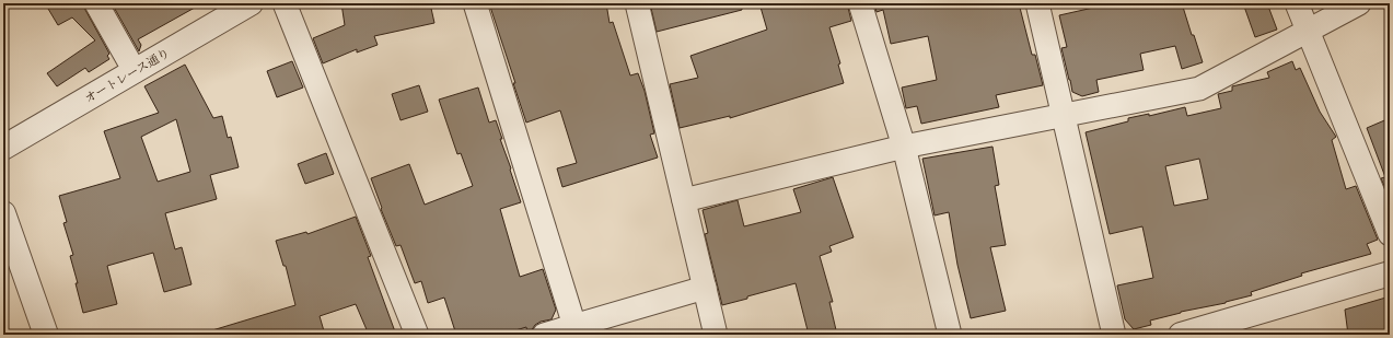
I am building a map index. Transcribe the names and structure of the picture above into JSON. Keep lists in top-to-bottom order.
{
  "streets": {
    "street": ["オートレース通り"]
  }
}
